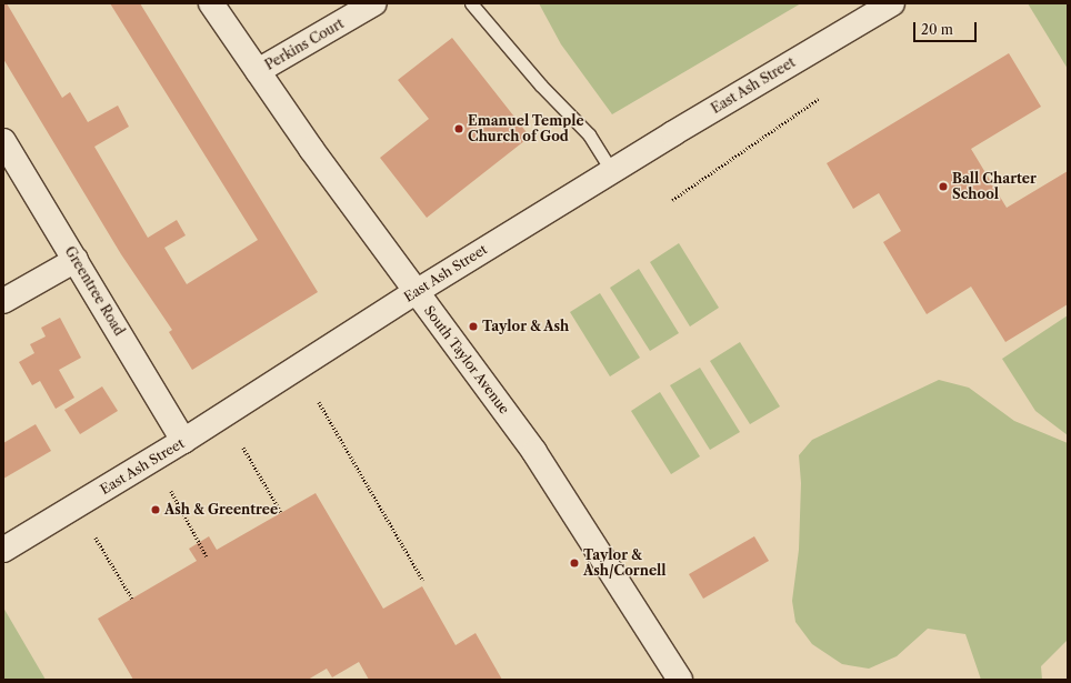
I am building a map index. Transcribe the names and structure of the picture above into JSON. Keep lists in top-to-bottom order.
{
  "streets": {
    "street": [
      "Perkins Court",
      "East Ash Street",
      "Greentree Road",
      "South Taylor Avenue"
    ]
  },
  "crossings": [
    ["Perkins Court", "South Taylor Avenue"],
    ["East Ash Street", "Greentree Road"],
    ["East Ash Street", "South Taylor Avenue"]
  ],
  "places": [
    "Emanuel Temple Church of God",
    "Ball Charter School",
    "Taylor & Ash",
    "Ash & Greentree",
    "Taylor & Ash/Cornell"
  ],
  "scale_bar": "20 m"
}
